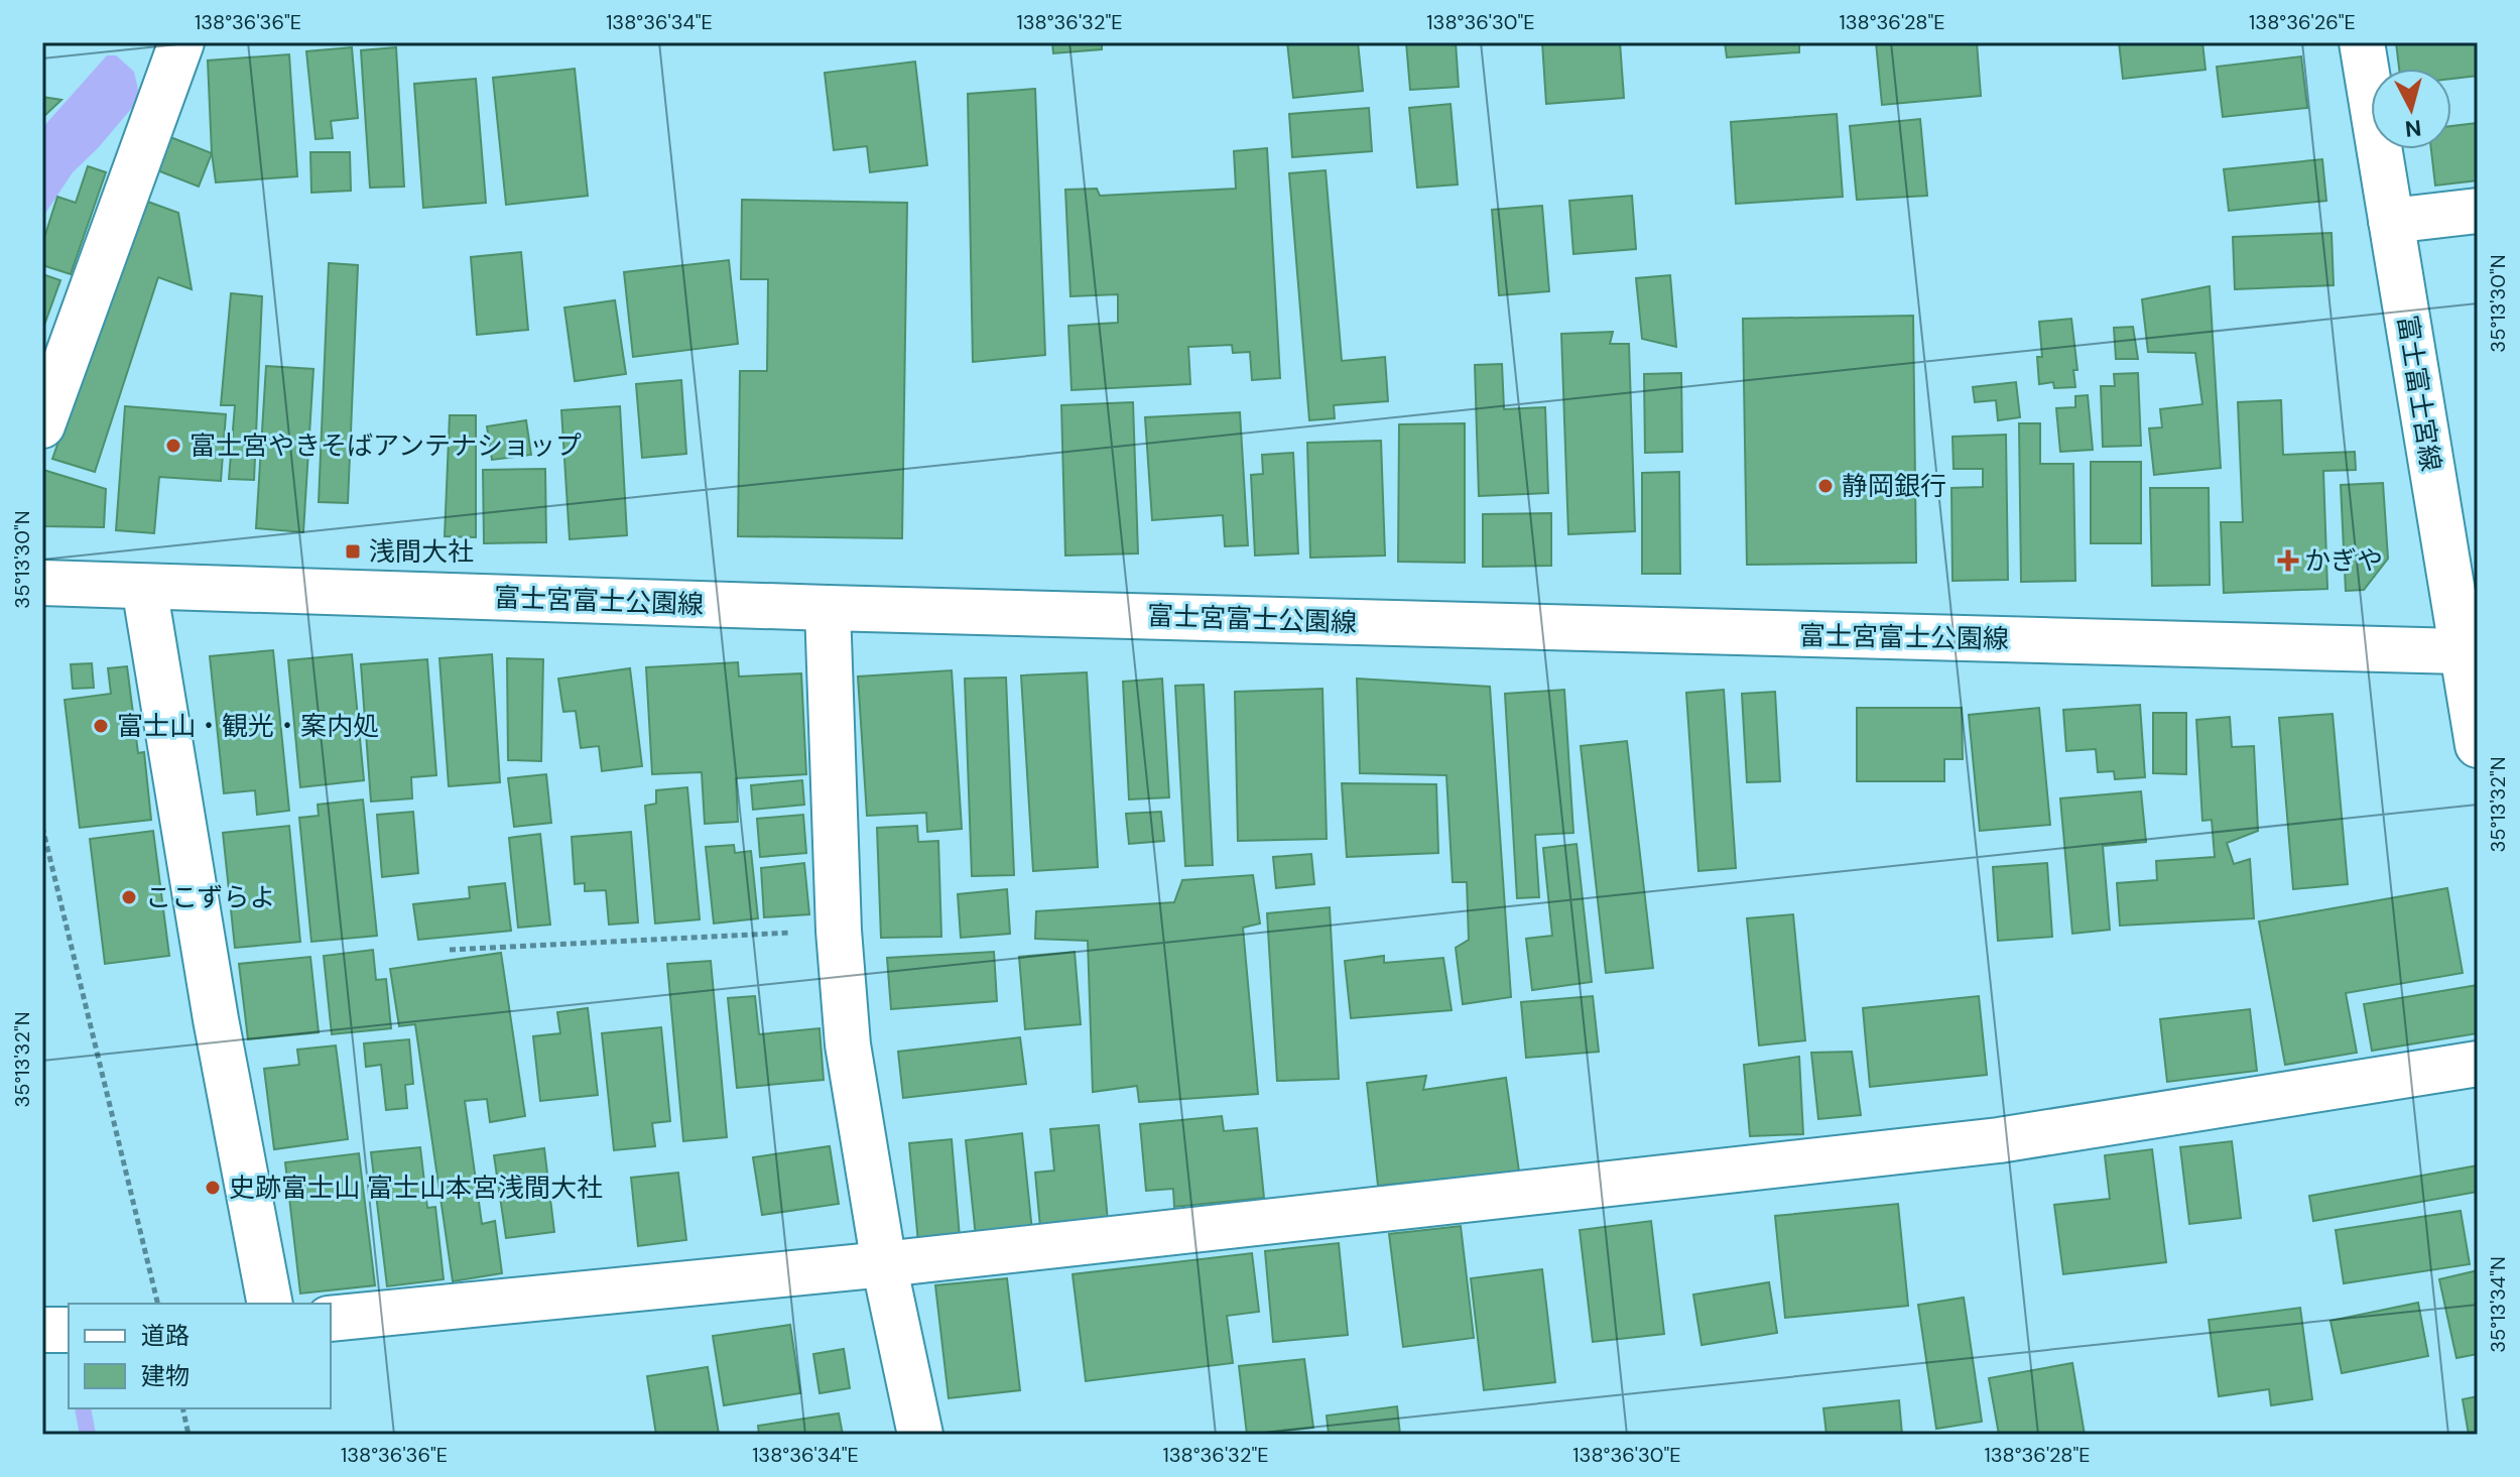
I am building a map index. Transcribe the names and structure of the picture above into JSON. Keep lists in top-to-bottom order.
{
  "streets": {
    "street": ["富士富士宮線", "富士宮富士公園線"]
  },
  "crossings": [
    ["富士富士宮線", "富士宮富士公園線"]
  ],
  "places": {
    "other": [
      "富士宮やきそばアンテナショップ",
      "静岡銀行",
      "富士山・観光・案内処",
      "ここずらよ",
      "史跡富士山 富士山本宮浅間大社"
    ],
    "transit": ["浅間大社"],
    "health": ["かぎや"]
  },
  "legend": ["道路", "建物"],
  "north": "bottom",
  "coordinates": [
    "138°36'36\"E",
    "138°36'34\"E",
    "138°36'32\"E",
    "138°36'30\"E",
    "138°36'28\"E",
    "138°36'26\"E",
    "35°13'30\"N",
    "35°13'32\"N",
    "35°13'34\"N"
  ]
}
